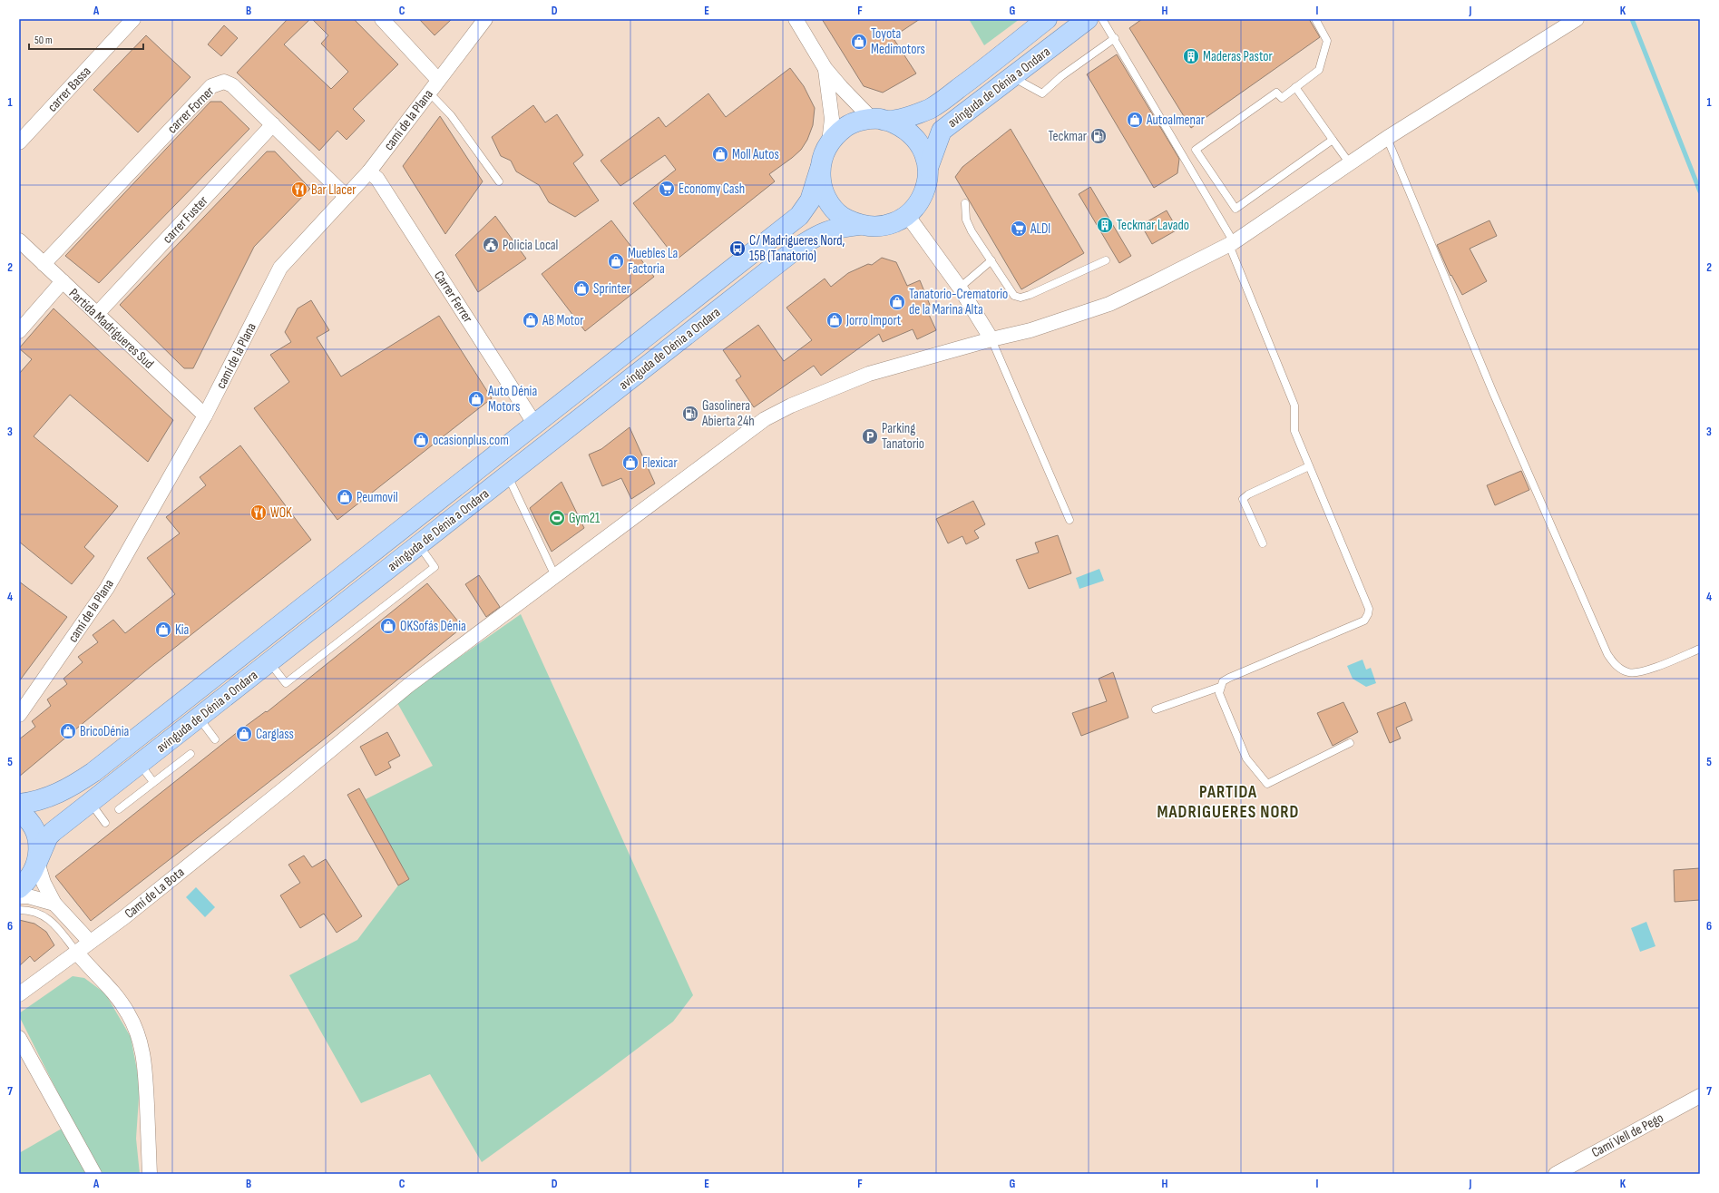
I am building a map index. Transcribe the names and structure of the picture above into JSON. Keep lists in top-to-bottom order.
{
  "streets": {
    "main road": ["avinguda de Dénia a Ondara"],
    "street": [
      "carrer Bassa",
      "carrer Forner",
      "camí de la Plana",
      "carrer Fuster",
      "Carrer Ferrer",
      "Partida Madrigueres Sud",
      "Camí de La Bota",
      "Camí Vell de Pego"
    ]
  },
  "crossings": [
    ["avinguda de Dénia a Ondara", "Carrer Ferrer"],
    ["carrer Forner", "camí de la Plana"],
    ["carrer Forner", "carrer Fuster"],
    ["carrer Forner", "Partida Madrigueres Sud"],
    ["camí de la Plana", "Carrer Ferrer"],
    ["camí de la Plana", "Partida Madrigueres Sud"],
    ["carrer Fuster", "Partida Madrigueres Sud"]
  ],
  "districts": ["PARTIDA MADRIGUERES NORD"],
  "places": {
    "shop": [
      "Toyota Medimotors",
      "Autoalmenar",
      "Moll Autos",
      "Muebles La Factoria",
      "Sprinter",
      "Tanatorio-Crematorio de la Marina Alta",
      "AB Motor",
      "Jorro Import",
      "Auto Dénia Motors",
      "ocasionplus.com",
      "Flexicar",
      "Peumovil",
      "OKSofás Dénia",
      "Kia",
      "BricoDénia",
      "Carglass"
    ],
    "building": ["Maderas Pastor", "Teckmar Lavado"],
    "fuel station": ["Teckmar", "Gasolinera Abierta 24h"],
    "supermarket": ["Economy Cash", "ALDI"],
    "restaurant": ["Bar Llacer", "WOK"],
    "public building": ["Policia Local"],
    "bus stop": ["C/ Madrigueres Nord, 15B (Tanatorio)"],
    "parking": ["Parking Tanatorio"],
    "sports": ["Gym21"]
  },
  "scale_bar": "50 m",
  "grid": {
    "columns": [
      "A",
      "B",
      "C",
      "D",
      "E",
      "F",
      "G",
      "H",
      "I",
      "J",
      "K"
    ],
    "rows": [
      "1",
      "2",
      "3",
      "4",
      "5",
      "6",
      "7"
    ]
  }
}
